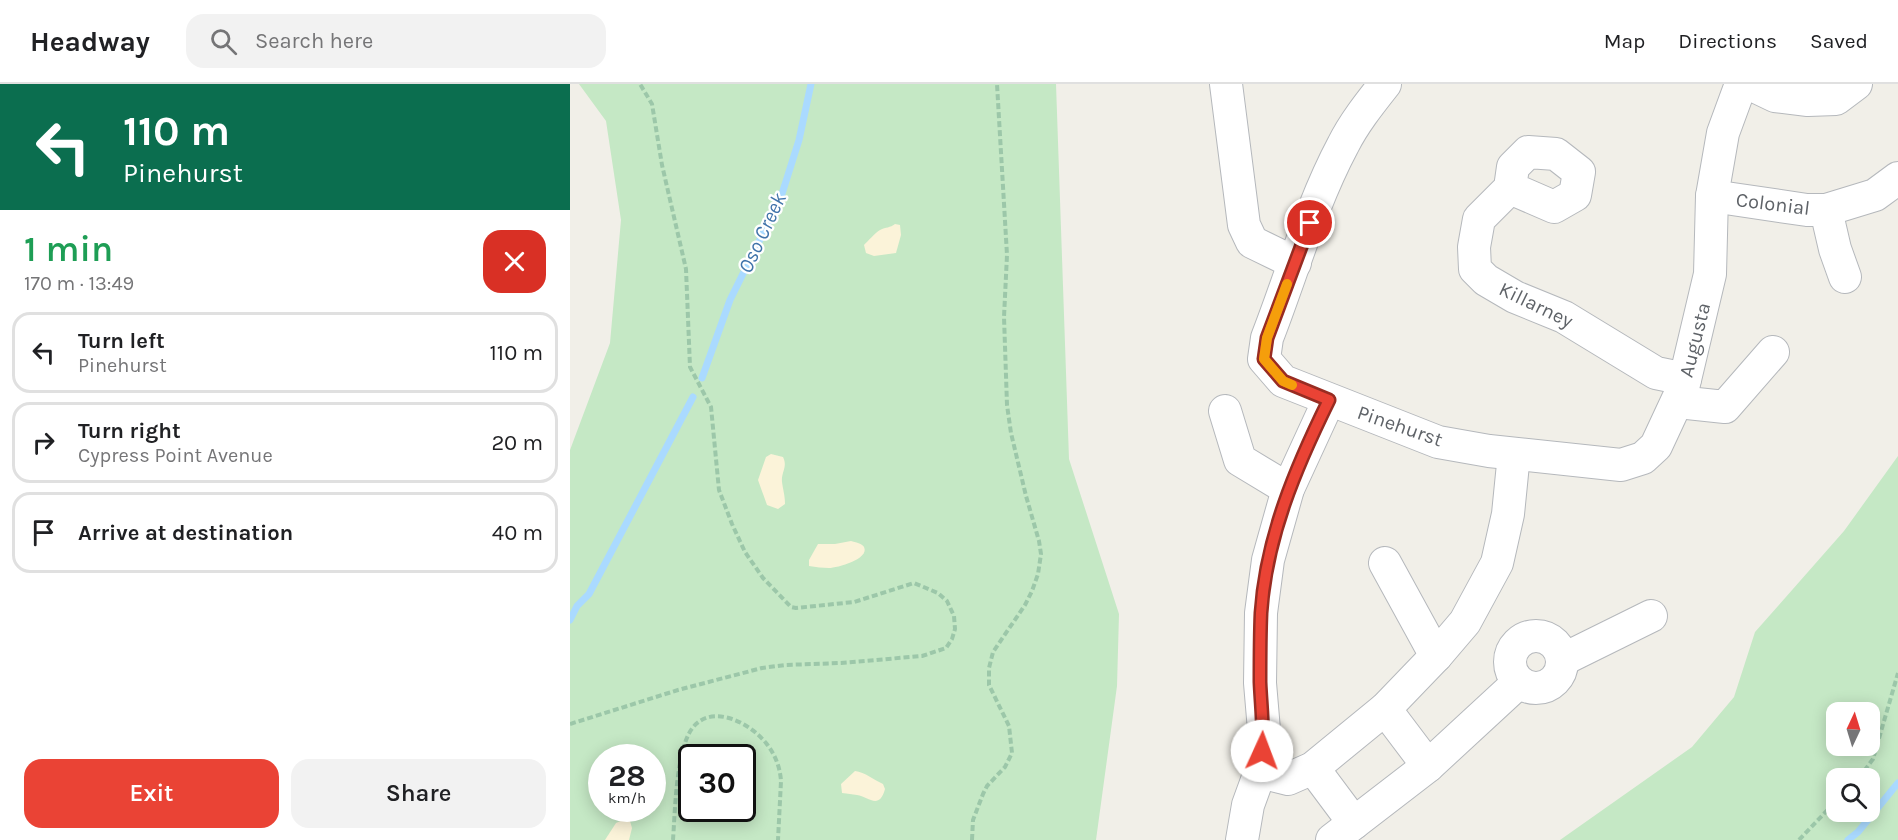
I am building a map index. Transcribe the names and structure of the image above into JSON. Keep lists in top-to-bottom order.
{
  "streets": {
    "street": [
      "Colonial",
      "Killarney",
      "Augusta",
      "Pinehurst"
    ]
  },
  "crossings": [
    ["Colonial", "Augusta"],
    ["Killarney", "Augusta"],
    ["Augusta", "Pinehurst"]
  ],
  "water": ["Oso Creek"],
  "north": "top",
  "page": {
    "header": "Headway",
    "search": "Search here",
    "nav": ["Map", "Directions", "Saved"],
    "turn": ["110 m", "Pinehurst"],
    "heading": ["1 min", "170 m · 13:49"],
    "list": [
      {
        "name": "Turn left",
        "note": "Pinehurst",
        "value": "110 m"
      },
      {
        "name": "Turn right",
        "note": "Cypress Point Avenue",
        "value": "20 m"
      },
      {
        "name": "Arrive at destination",
        "value": "40 m"
      }
    ],
    "speed": "28 km/h",
    "limit": "30",
    "buttons": ["Exit", "Share"]
  }
}
